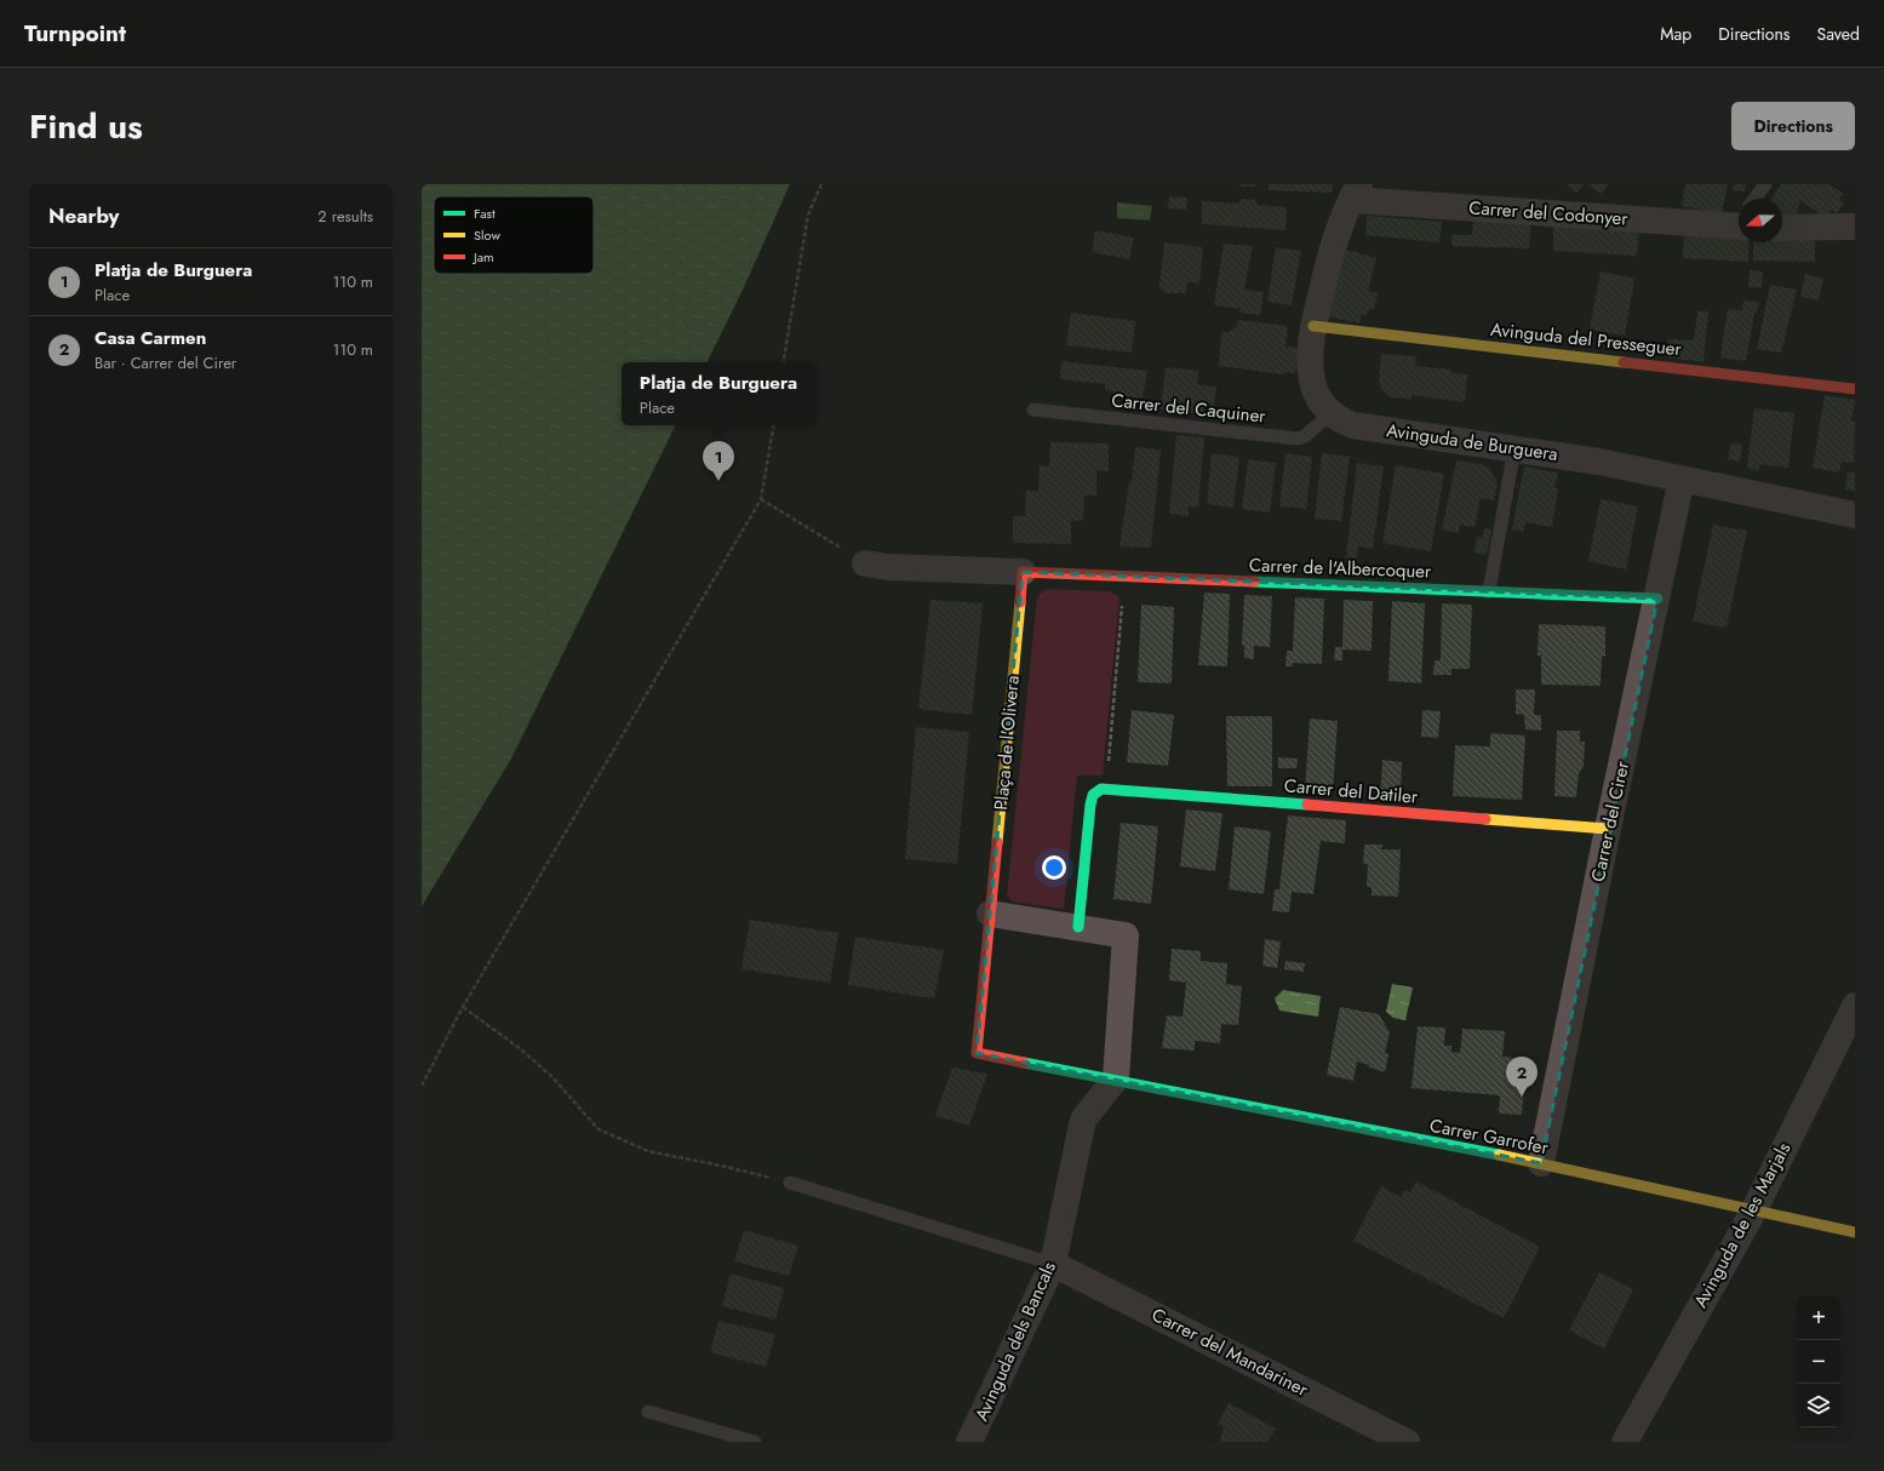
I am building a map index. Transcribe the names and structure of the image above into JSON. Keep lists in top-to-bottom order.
{
  "streets": {
    "street": [
      "Carrer del Codonyer",
      "Avinguda del Presseguer",
      "Avinguda de Burguera",
      "Carrer de l'Albercoquer",
      "Plaça de l'Olivera",
      "Carrer del Datiler",
      "Carrer del Cirer",
      "Carrer Garrofer",
      "Avinguda de les Marjals",
      "Avinguda dels Bancals",
      "Carrer del Mandariner"
    ],
    "lane": ["Carrer del Caquiner"]
  },
  "crossings": [
    ["Carrer del Codonyer", "Avinguda de Burguera"],
    ["Avinguda del Presseguer", "Avinguda de Burguera"],
    ["Carrer del Caquiner", "Avinguda de Burguera"],
    ["Avinguda de Burguera", "Carrer del Cirer"],
    ["Carrer de l'Albercoquer", "Plaça de l'Olivera"],
    ["Carrer de l'Albercoquer", "Carrer del Cirer"],
    ["Plaça de l'Olivera", "Carrer Garrofer"],
    ["Plaça de l'Olivera", "Avinguda dels Bancals"],
    ["Carrer del Datiler", "Carrer del Cirer"],
    ["Carrer del Cirer", "Carrer Garrofer"],
    ["Carrer Garrofer", "Avinguda de les Marjals"],
    ["Carrer Garrofer", "Avinguda dels Bancals"],
    ["Avinguda dels Bancals", "Carrer del Mandariner"]
  ],
  "legend": ["Fast", "Slow", "Jam"],
  "north": "left",
  "page": {
    "header": "Turnpoint",
    "nav": ["Map", "Directions", "Saved"],
    "title": "Find us",
    "buttons": "Directions",
    "heading": ["Nearby", "2 results"],
    "list": [
      {
        "mark": "1",
        "name": "Platja de Burguera",
        "note": "Place",
        "value": "110 m"
      },
      {
        "mark": "2",
        "name": "Casa Carmen",
        "note": "Bar · Carrer del Cirer",
        "value": "110 m"
      }
    ],
    "popup": ["Platja de Burguera", "Place"],
    "pins": ["1", "2"],
    "map_buttons": ["+", "−"]
  }
}
